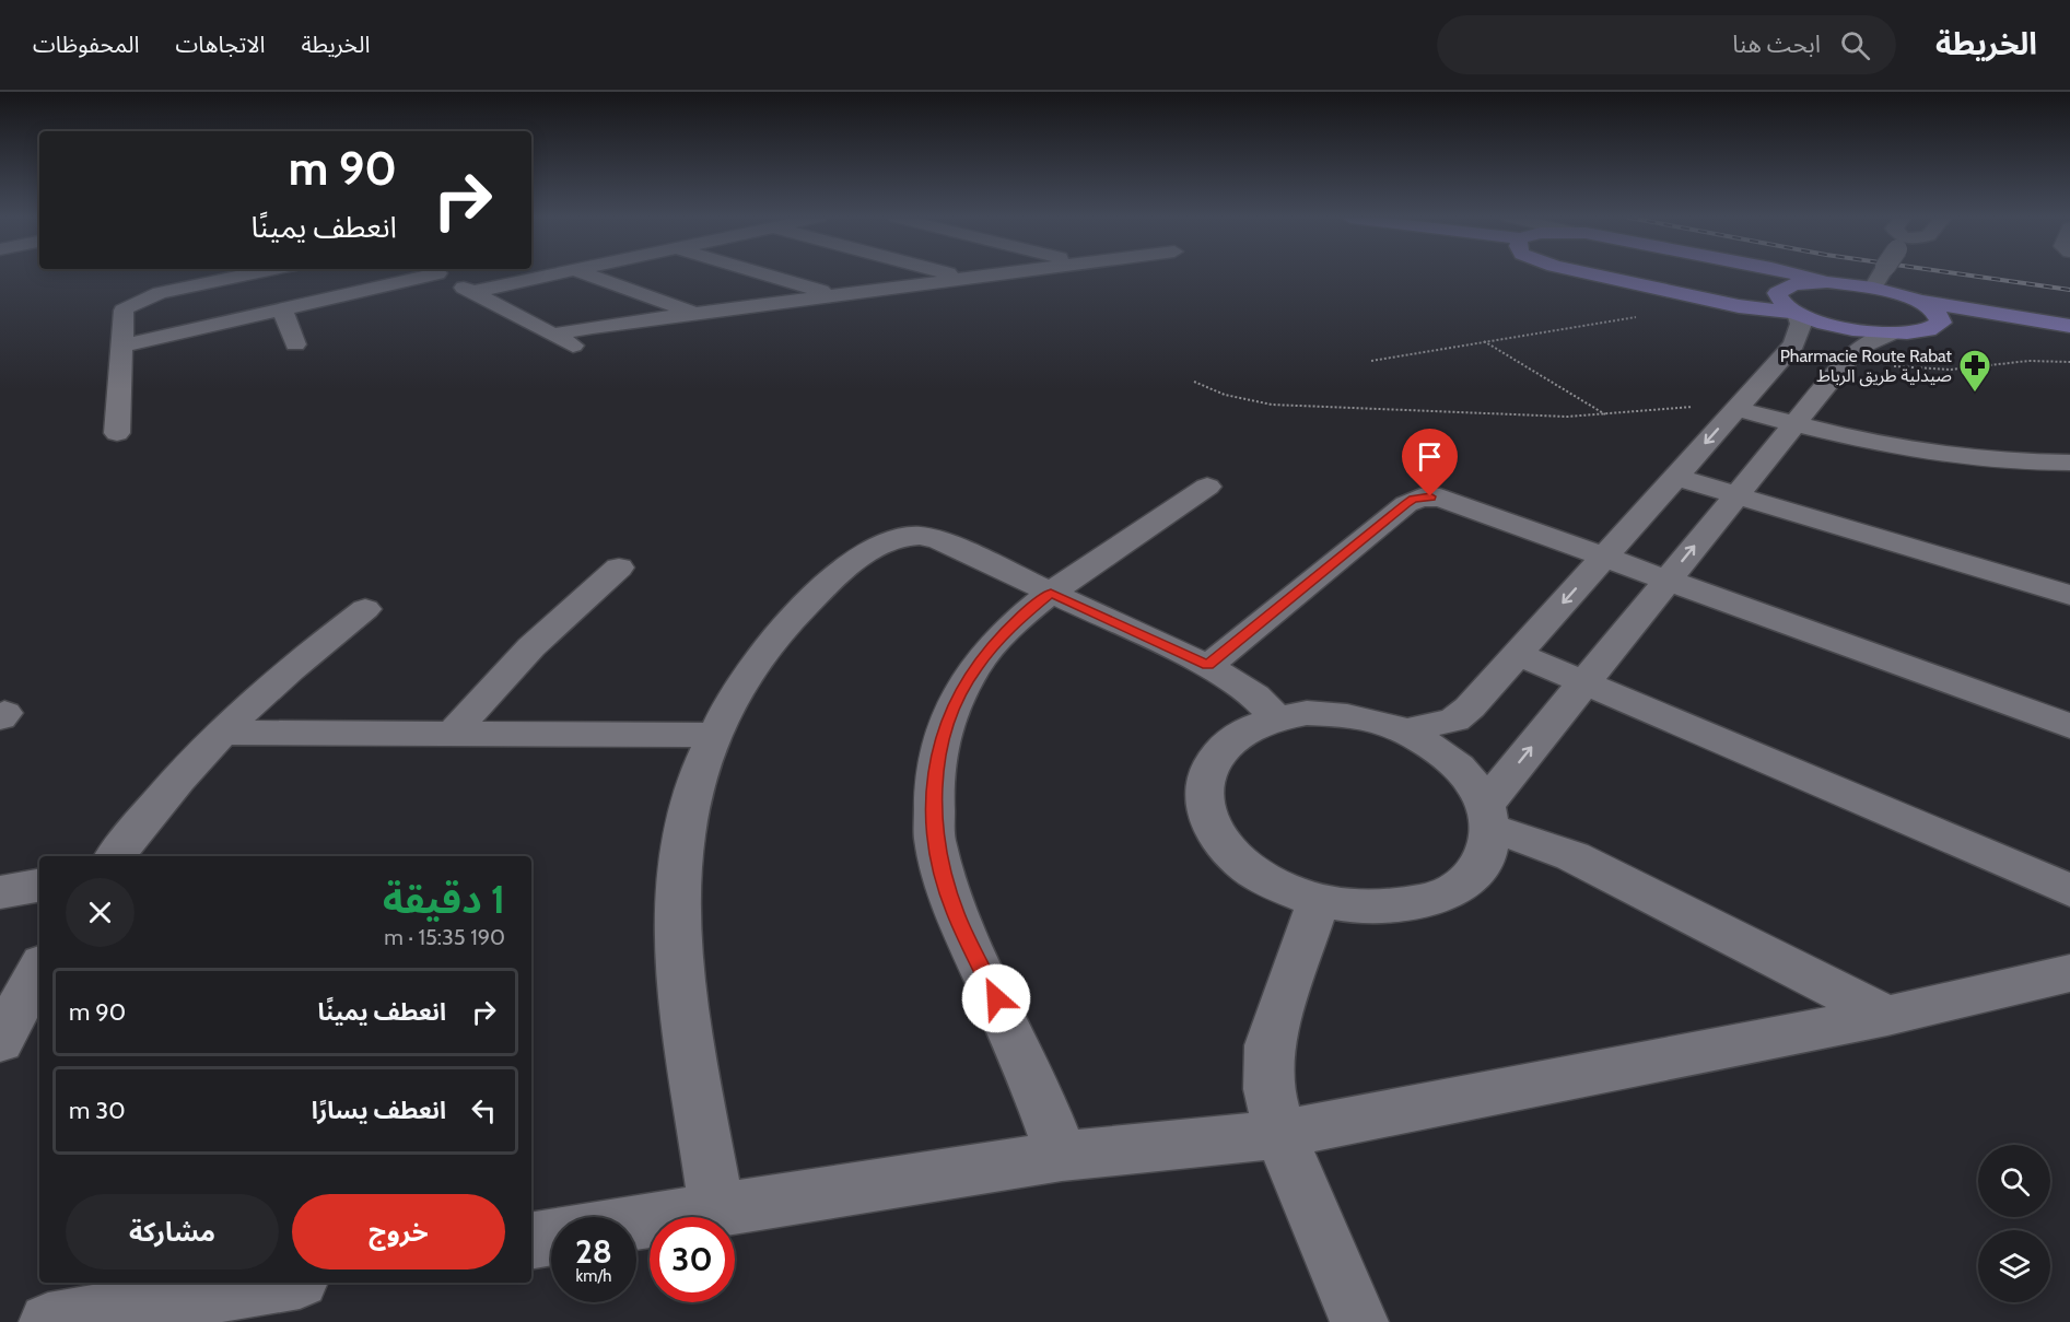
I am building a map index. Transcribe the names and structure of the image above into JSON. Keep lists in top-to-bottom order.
{
  "places": {
    "pharmacy": ["Pharmacie Route Rabat صيدلية طريق الرباط"]
  },
  "page": {
    "header": "الخريطة",
    "search": "ابحث هنا",
    "nav": ["الخريطة", "الاتجاهات", "المحفوظات"],
    "turn": ["90 m", "انعطف يمينًا"],
    "heading": ["1 دقيقة", "190 m · 15:35"],
    "list": [
      {
        "name": "انعطف يمينًا",
        "value": "90 m"
      },
      {
        "name": "انعطف يسارًا",
        "value": "30 m"
      }
    ],
    "buttons": ["خروج", "مشاركة"],
    "speed": "28 km/h",
    "limit": "30"
  }
}
